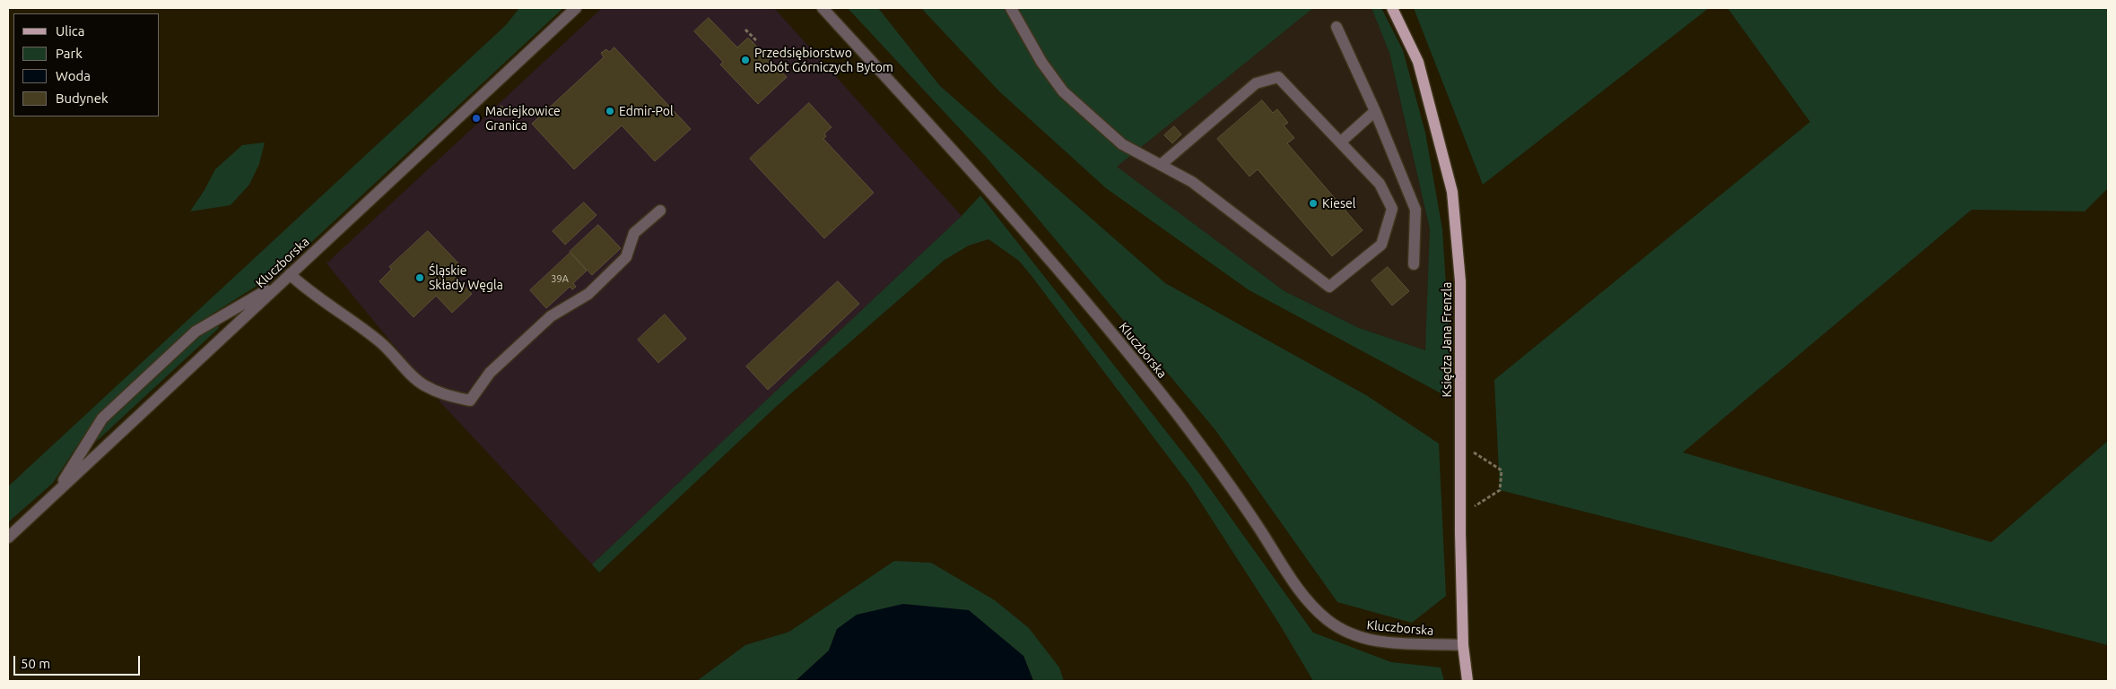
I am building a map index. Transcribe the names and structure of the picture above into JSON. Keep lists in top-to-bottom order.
{
  "streets": {
    "main road": ["Księdza Jana Frenzla"],
    "street": ["Kluczborska"]
  },
  "crossings": [
    ["Kluczborska", "Księdza Jana Frenzla"]
  ],
  "places": [
    "Przedsiębiorstwo Robót Górniczych Bytom",
    "Edmir-Pol",
    "Maciejkowice Granica",
    "Kiesel",
    "Śląskie Składy Węgla"
  ],
  "house_numbers": ["39A"],
  "legend": [
    "Ulica",
    "Park",
    "Woda",
    "Budynek"
  ],
  "scale_bar": "50 m"
}
